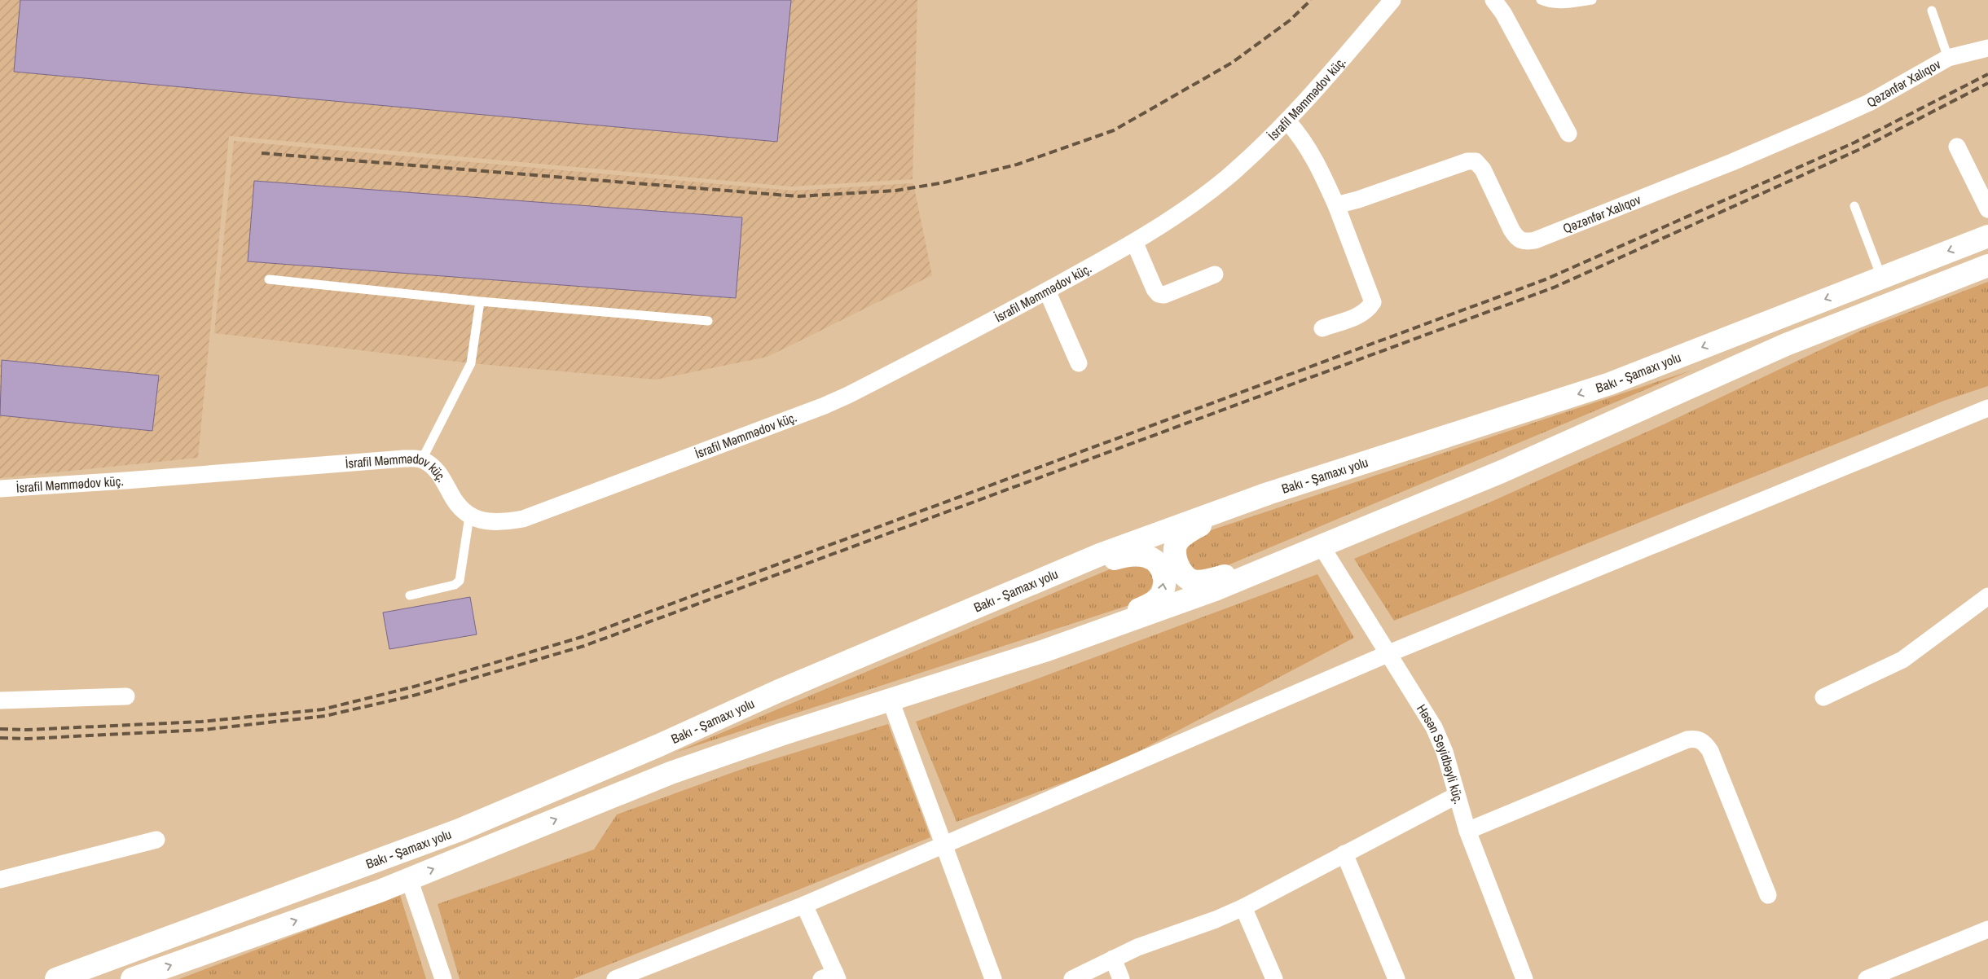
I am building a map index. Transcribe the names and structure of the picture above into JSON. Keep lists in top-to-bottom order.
{
  "streets": {
    "highway": ["Bakı - Şamaxı yolu"],
    "street": ["Qəzənfər Xalıqov", "İsrafil Məmmədov küç.", "Həsən Seyidbəyli küç."]
  },
  "crossings": [
    ["Bakı - Şamaxı yolu", "Həsən Seyidbəyli küç."]
  ]
}
